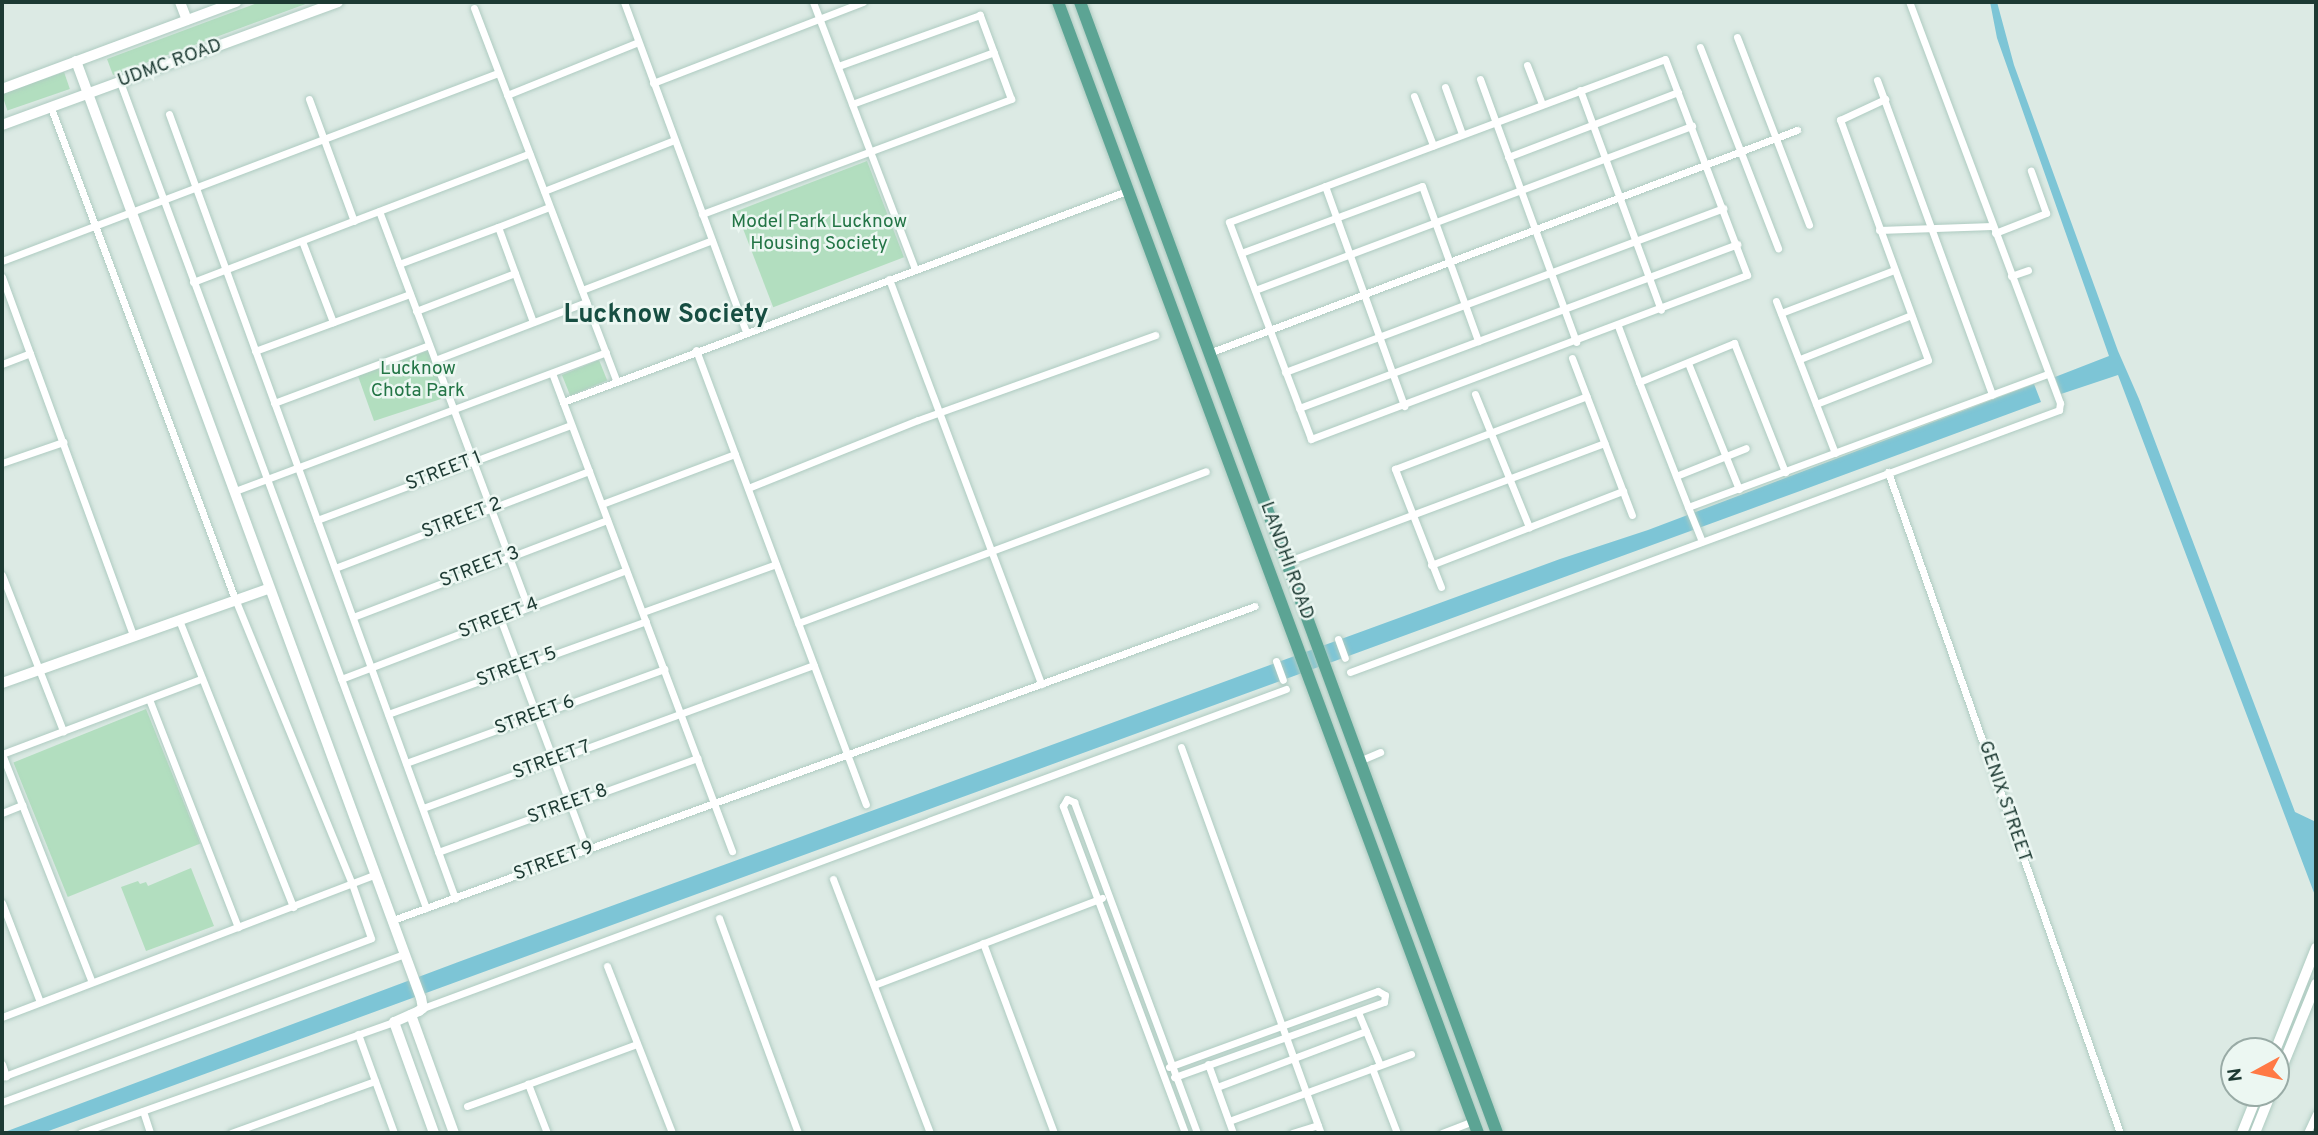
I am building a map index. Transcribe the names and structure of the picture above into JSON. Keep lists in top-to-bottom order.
{
  "streets": {
    "main road": ["LANDHI ROAD"],
    "street": [
      "UDMC ROAD",
      "STREET 1",
      "STREET 2",
      "STREET 3",
      "STREET 4",
      "STREET 5",
      "STREET 6",
      "STREET 7",
      "GENIX STREET",
      "STREET 8",
      "STREET 9"
    ]
  },
  "districts": ["Lucknow Society"],
  "parks": ["Model Park Lucknow Housing Society", "Lucknow Chota Park"],
  "north": "left"
}
